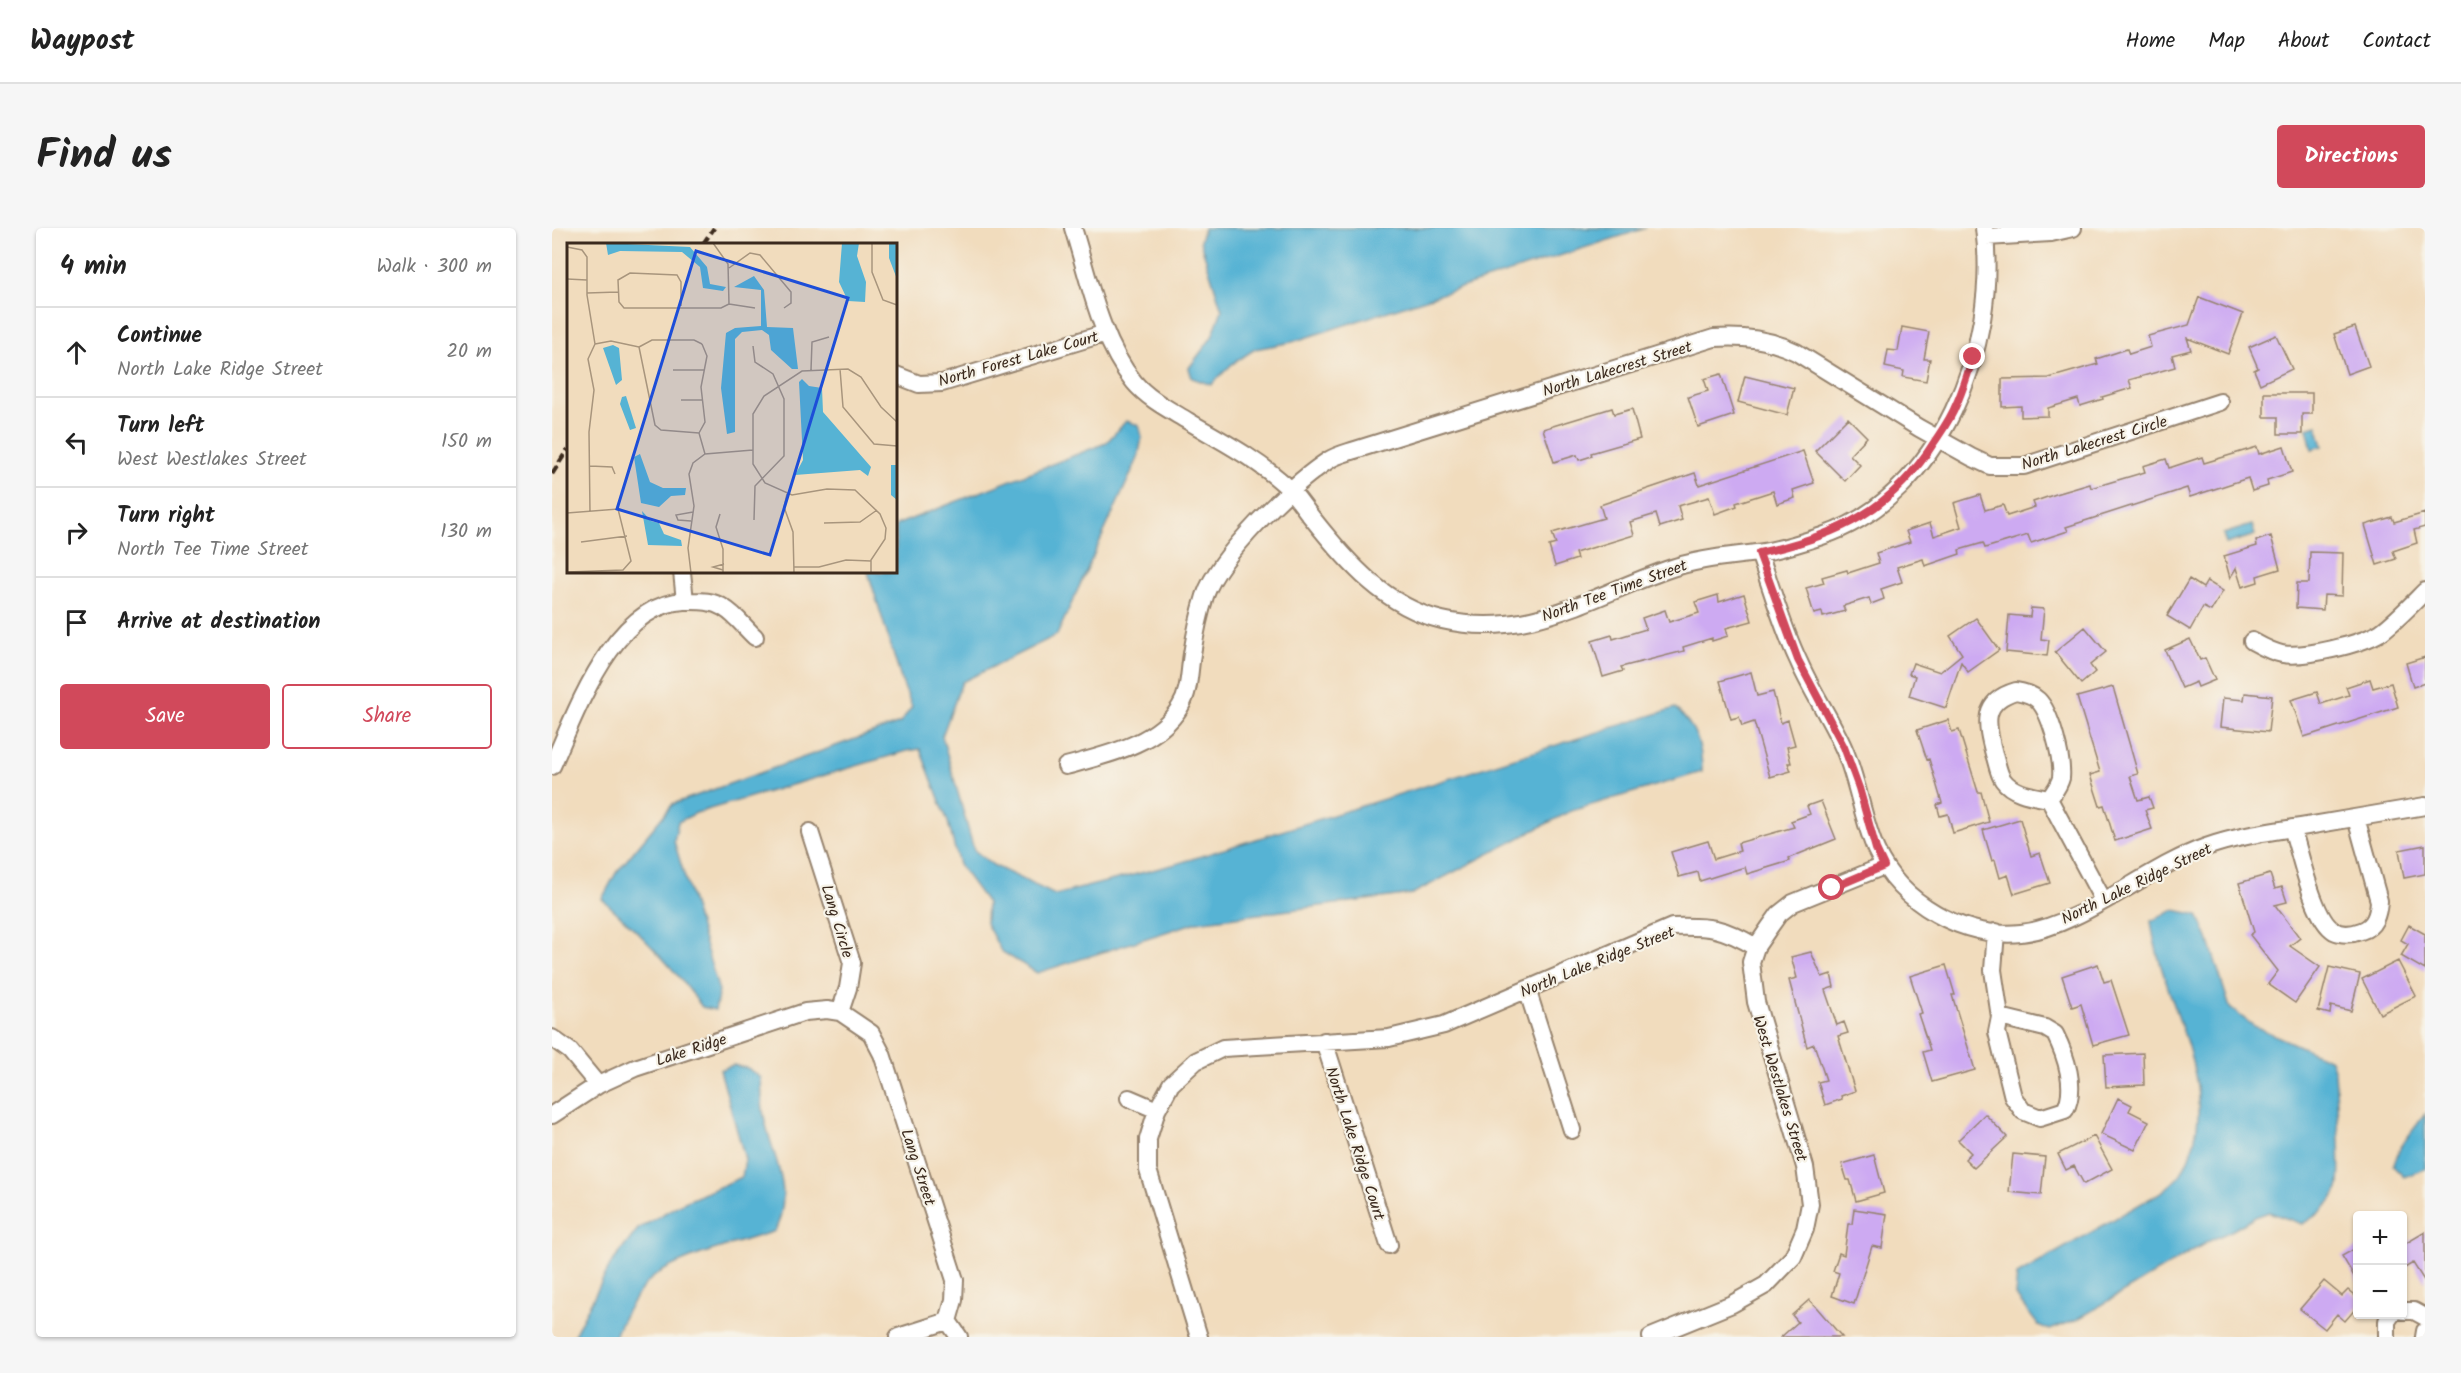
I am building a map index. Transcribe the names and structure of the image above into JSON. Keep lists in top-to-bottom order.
{
  "streets": {
    "street": [
      "North Forest Lake Court",
      "North Lakecrest Street",
      "North Lakecrest Circle",
      "North Tee Time Street",
      "North Lake Ridge Street",
      "Lang Circle",
      "Lake Ridge",
      "West Westlakes Street",
      "North Lake Ridge Court",
      "Lang Street"
    ]
  },
  "crossings": [
    ["North Forest Lake Court", "North Tee Time Street"],
    ["North Lakecrest Street", "North Lakecrest Circle"],
    ["North Lakecrest Street", "North Tee Time Street"],
    ["North Lakecrest Circle", "North Tee Time Street"],
    ["North Lake Ridge Street", "West Westlakes Street"],
    ["North Lake Ridge Street", "North Lake Ridge Court"],
    ["Lang Circle", "Lake Ridge"],
    ["Lang Circle", "Lang Street"],
    ["Lake Ridge", "Lang Street"]
  ],
  "page": {
    "header": "Waypost",
    "nav": [
      "Home",
      "Map",
      "About",
      "Contact"
    ],
    "title": "Find us",
    "buttons": [
      "Directions",
      ["Save", "Share"]
    ],
    "heading": ["4 min", "Walk · 300 m"],
    "list": [
      ["Continue", "North Lake Ridge Street", "20 m"],
      ["Turn left", "West Westlakes Street", "150 m"],
      ["Turn right", "North Tee Time Street", "130 m"],
      "Arrive at destination"
    ],
    "map_buttons": ["+", "−"]
  }
}
